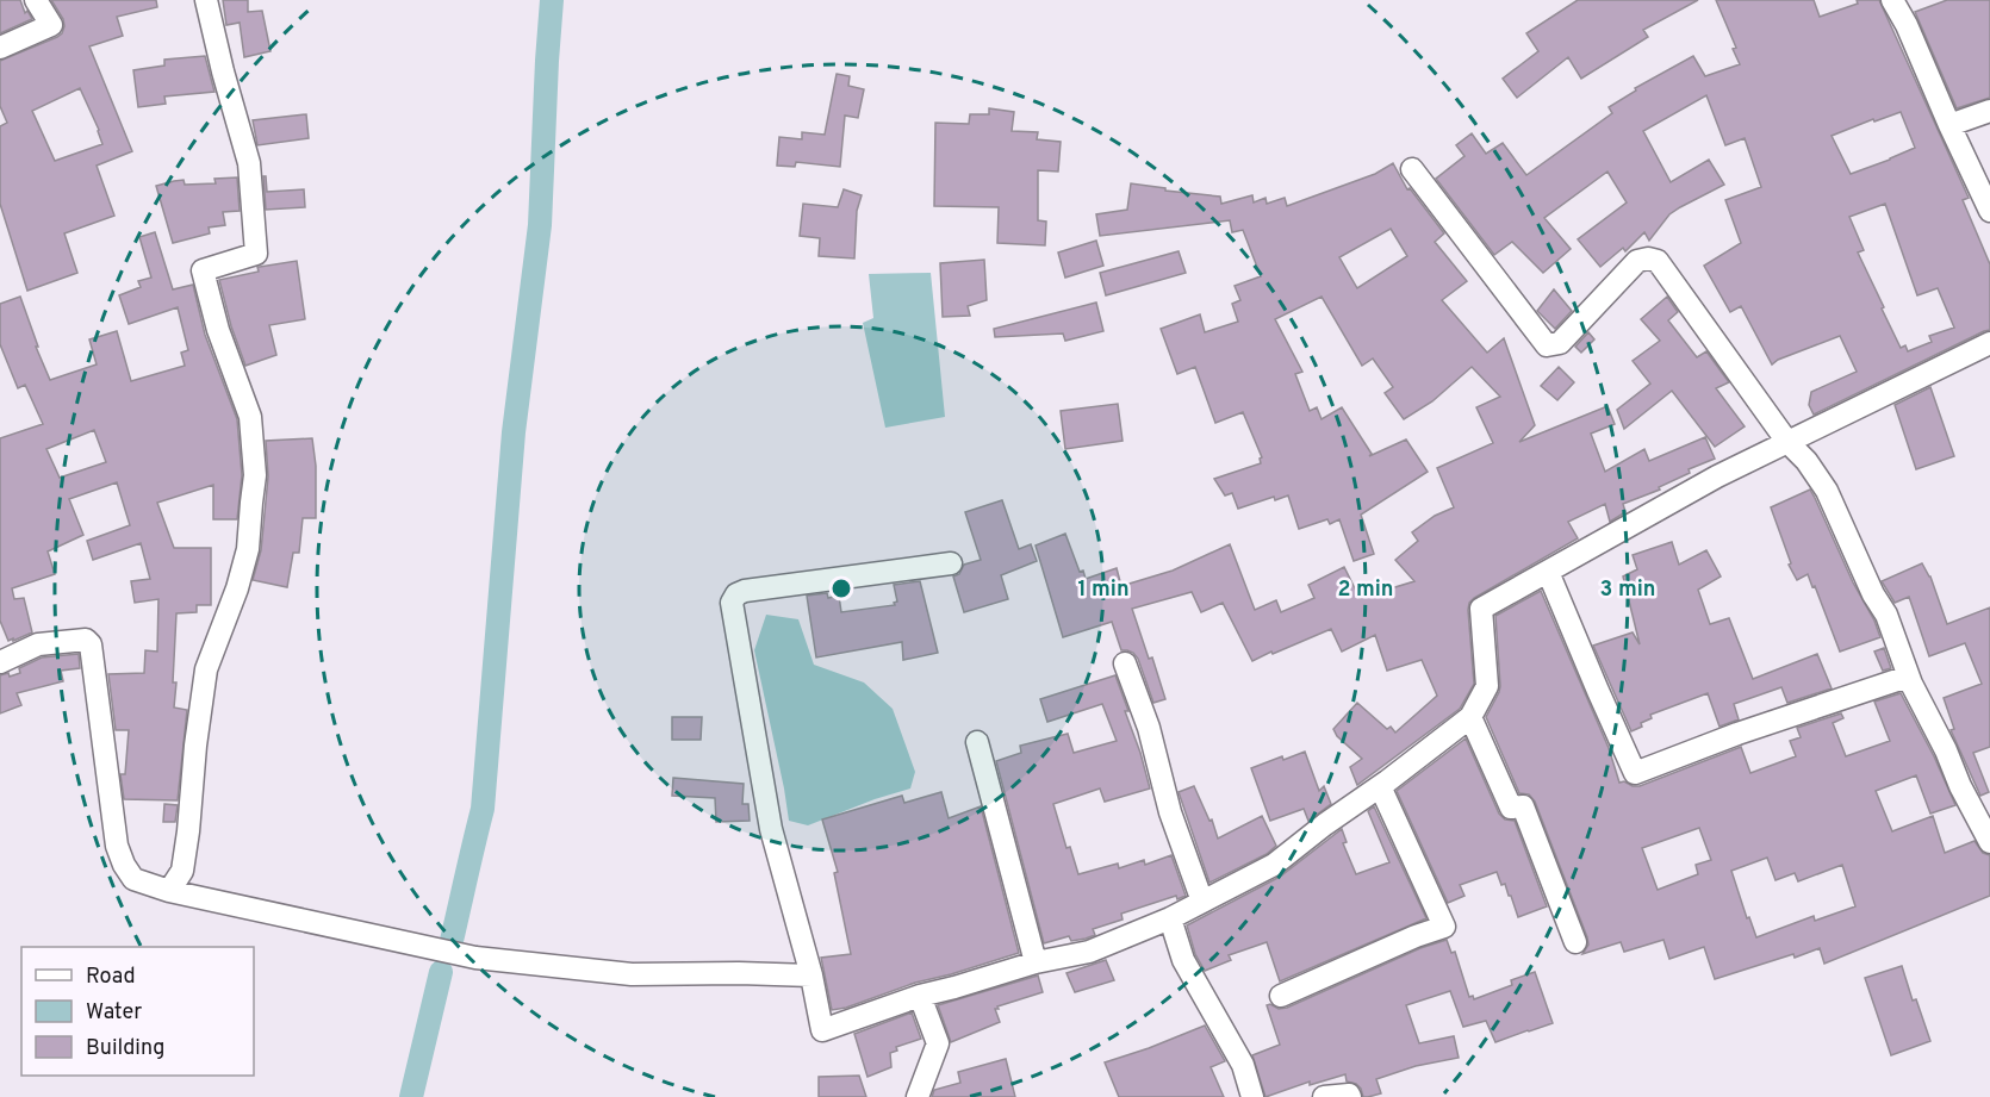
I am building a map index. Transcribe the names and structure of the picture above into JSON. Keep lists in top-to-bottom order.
{
  "legend": ["Road", "Water", "Building"],
  "rings": ["1 min", "2 min", "3 min"]
}
